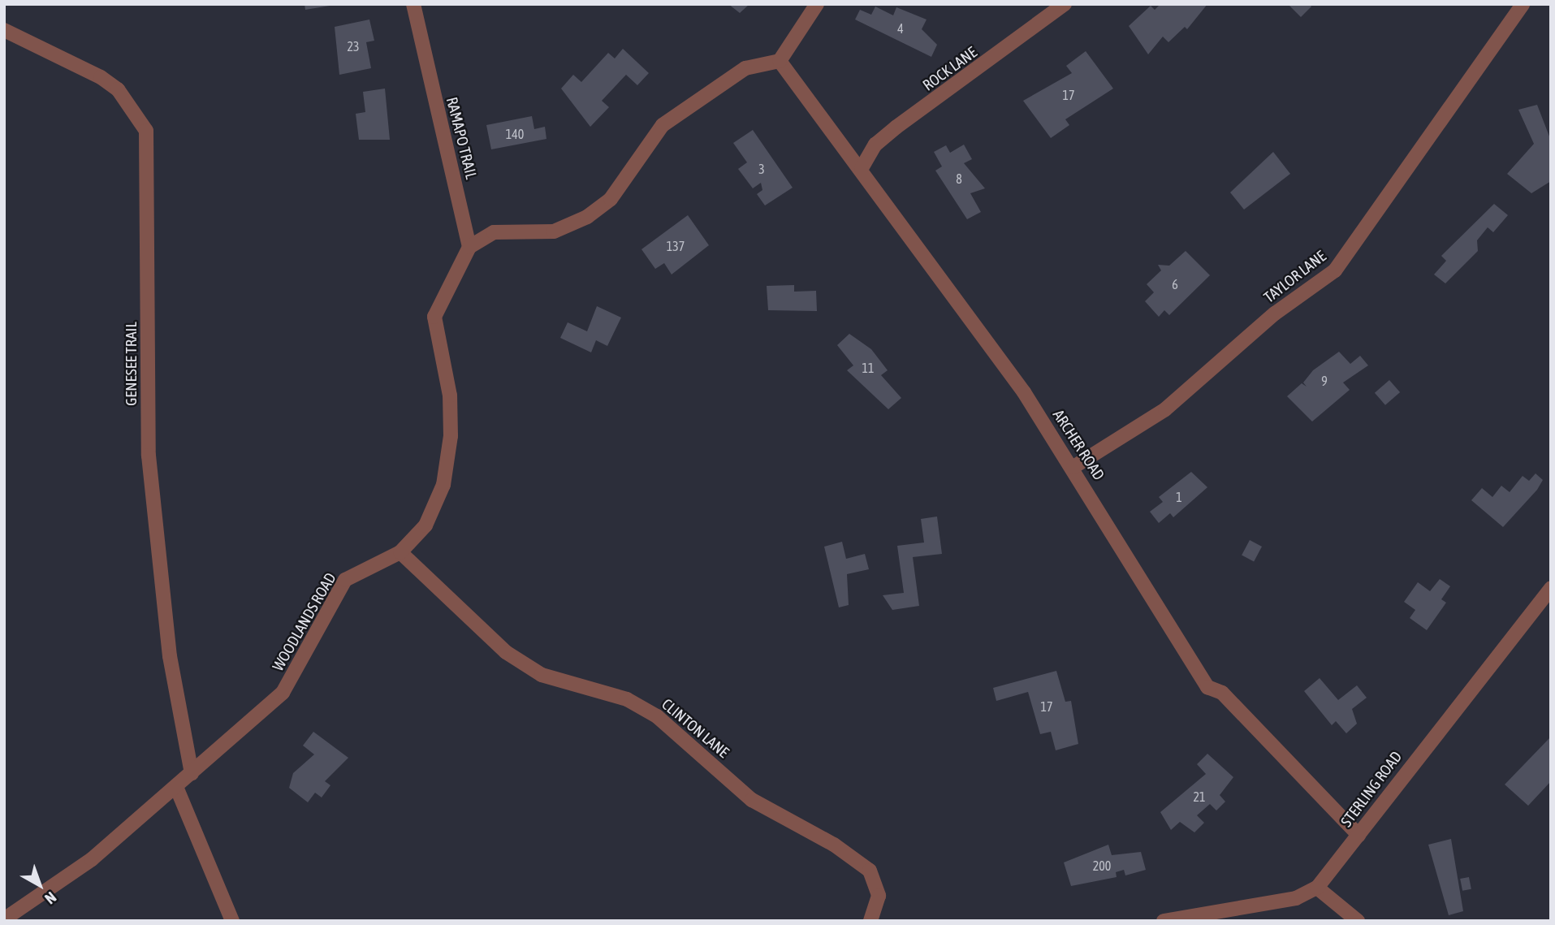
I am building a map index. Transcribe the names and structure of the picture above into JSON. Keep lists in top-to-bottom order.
{
  "streets": {
    "street": [
      "ROCK LANE",
      "RAMAPO TRAIL",
      "TAYLOR LANE",
      "GENESEE TRAIL",
      "ARCHER ROAD",
      "WOODLANDS ROAD",
      "CLINTON LANE",
      "STERLING ROAD"
    ]
  },
  "crossings": [
    ["ROCK LANE", "ARCHER ROAD"],
    ["RAMAPO TRAIL", "WOODLANDS ROAD"],
    ["TAYLOR LANE", "ARCHER ROAD"],
    ["GENESEE TRAIL", "WOODLANDS ROAD"],
    ["ARCHER ROAD", "STERLING ROAD"],
    ["WOODLANDS ROAD", "CLINTON LANE"]
  ],
  "house_numbers": [
    "4",
    "23",
    "17",
    "140",
    "3",
    "8",
    "137",
    "6",
    "11",
    "9",
    "1",
    "17",
    "21",
    "200"
  ],
  "north": "bottom right"
}
